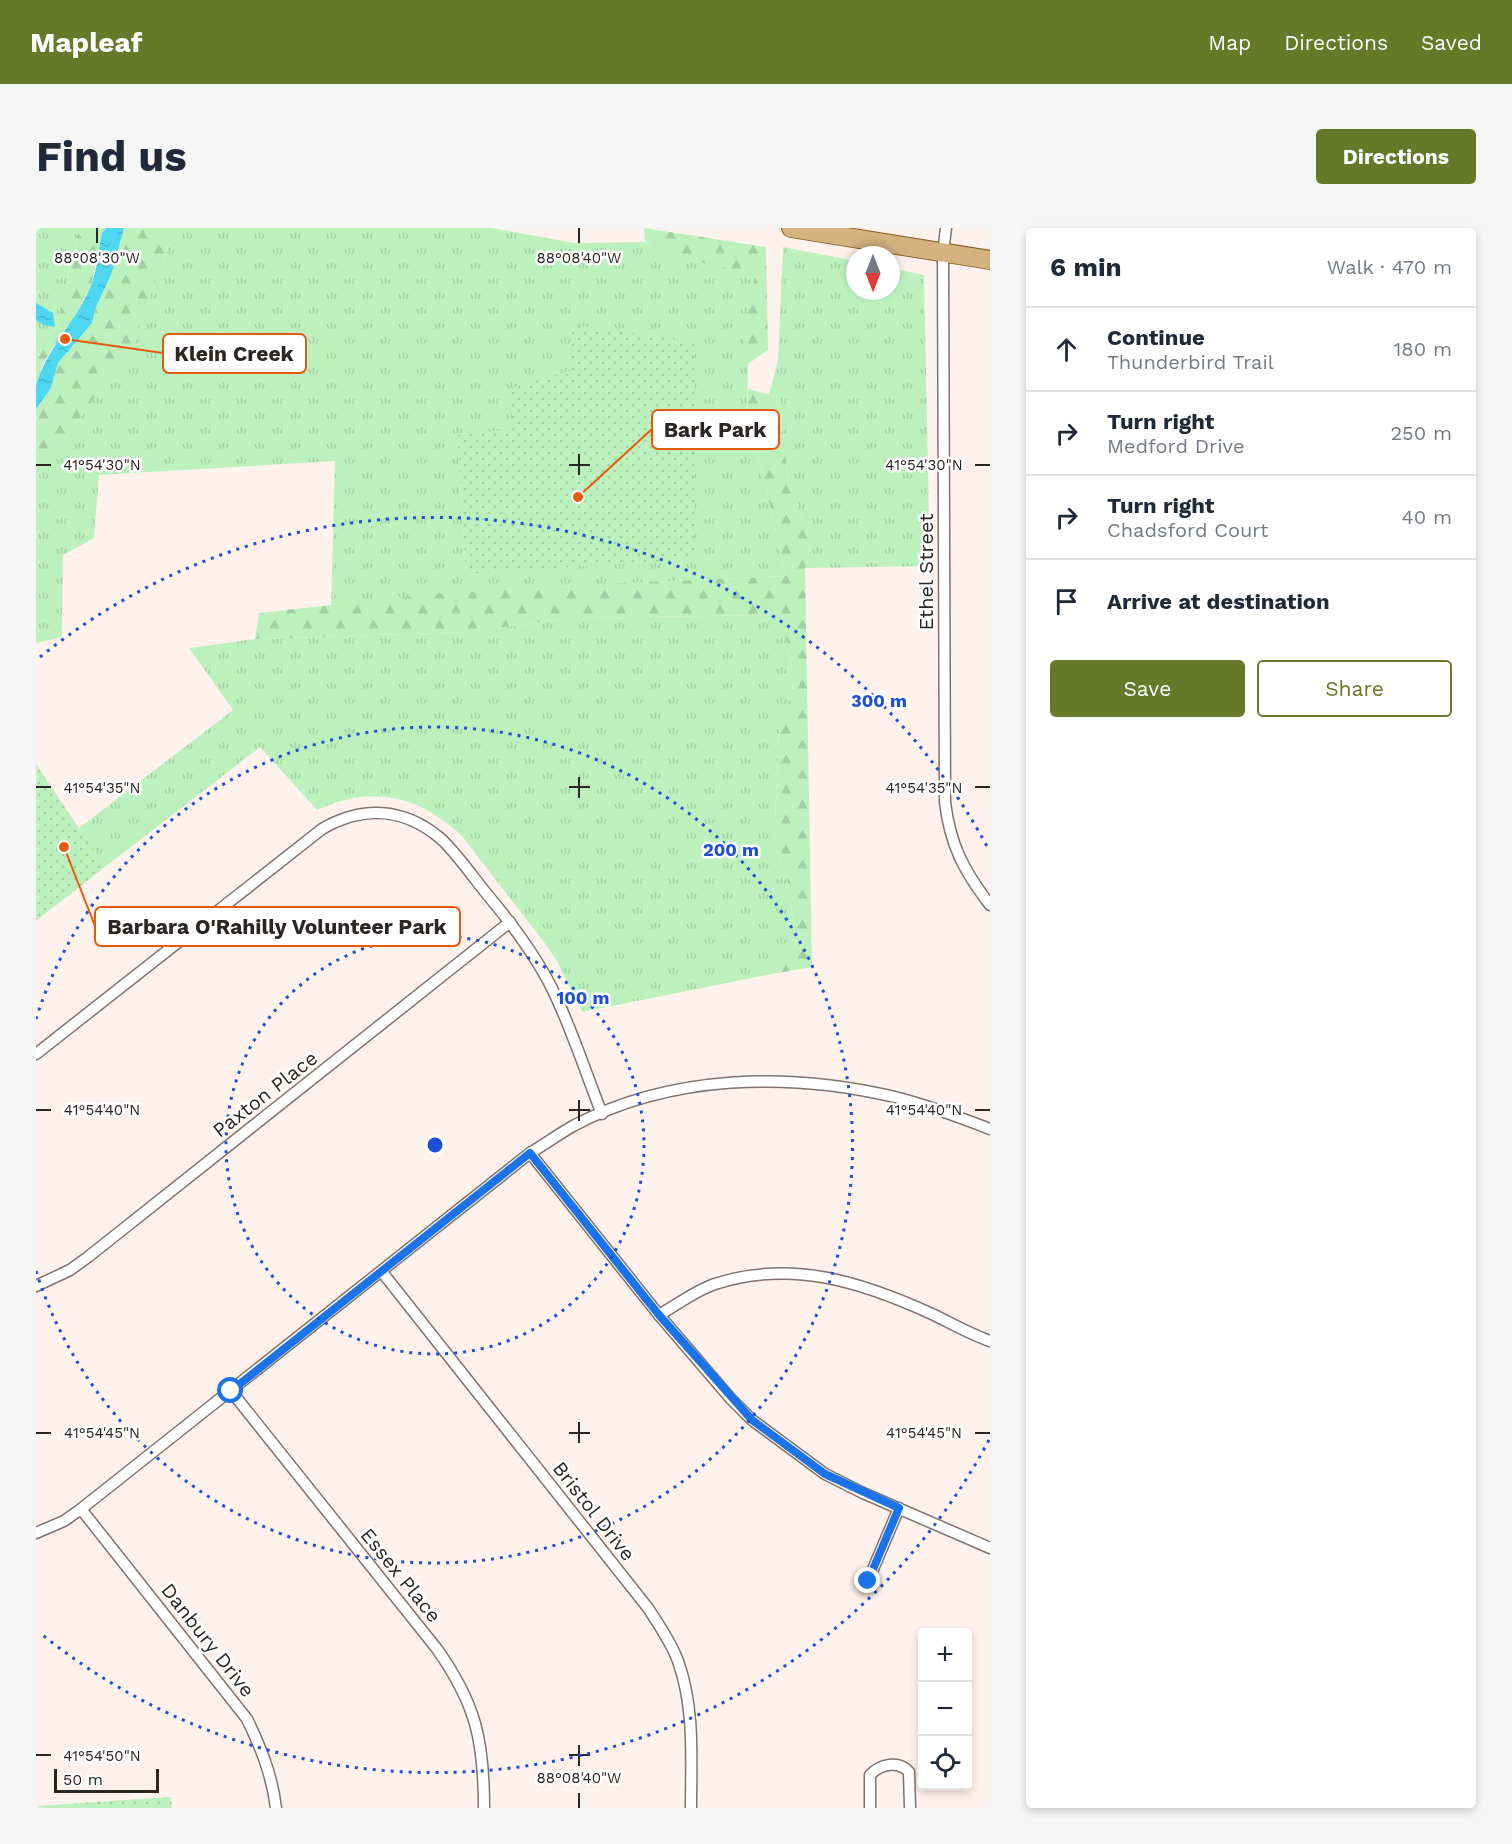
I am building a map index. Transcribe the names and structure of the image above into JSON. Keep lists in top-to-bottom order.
{
  "streets": {
    "street": [
      "Ethel Street",
      "Paxton Place",
      "Bristol Drive",
      "Essex Place",
      "Danbury Drive"
    ]
  },
  "places": ["Klein Creek", "Bark Park", "Barbara O'Rahilly Volunteer Park"],
  "scale_bar": "50 m",
  "north": "bottom",
  "page": {
    "header": "Mapleaf",
    "nav": ["Map", "Directions", "Saved"],
    "buttons": [
      "Directions",
      ["Save", "Share"]
    ],
    "title": "Find us",
    "heading": ["6 min", "Walk · 470 m"],
    "list": [
      ["Continue", "Thunderbird Trail", "180 m"],
      ["Turn right", "Medford Drive", "250 m"],
      ["Turn right", "Chadsford Court", "40 m"],
      "Arrive at destination"
    ],
    "map_buttons": ["+", "−"],
    "scale": "50 m"
  },
  "coordinates": [
    "88°08'30\"W",
    "88°08'40\"W",
    "41°54'30\"N",
    "41°54'35\"N",
    "41°54'40\"N",
    "41°54'45\"N",
    "41°54'50\"N"
  ],
  "rings": ["300 m", "200 m", "100 m"]
}
